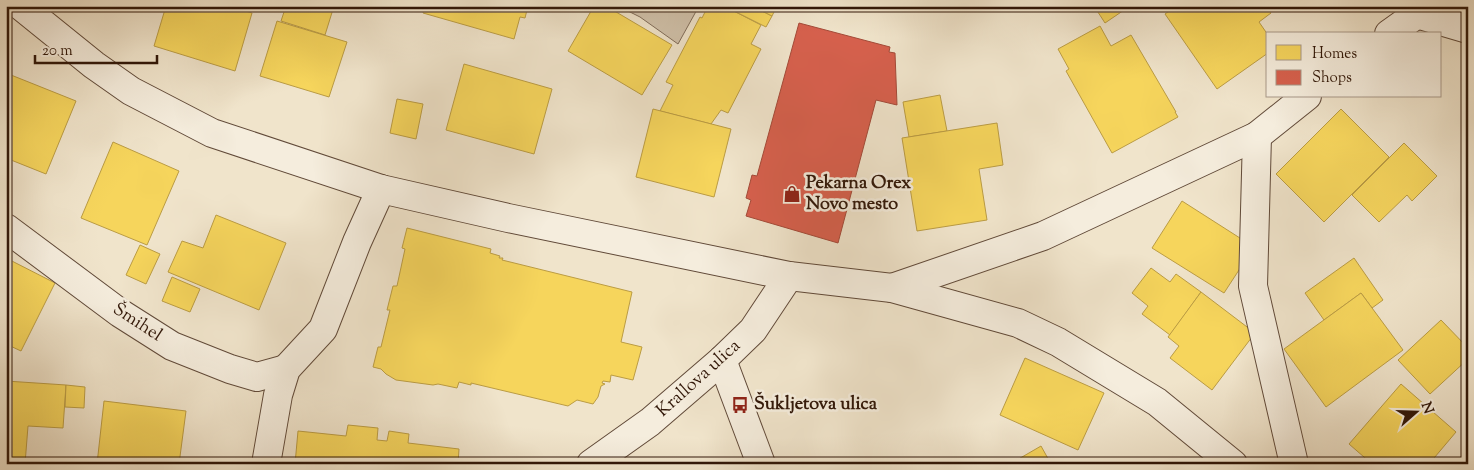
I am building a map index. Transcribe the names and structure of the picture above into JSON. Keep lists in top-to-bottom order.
{
  "streets": {
    "street": ["Šmihel", "Krallova ulica"]
  },
  "places": {
    "shop": ["Pekarna Orex Novo mesto"],
    "bus stop": ["Šukljetova ulica"]
  },
  "legend": ["Homes", "Shops"],
  "scale_bar": "20 m",
  "north": "right"
}
